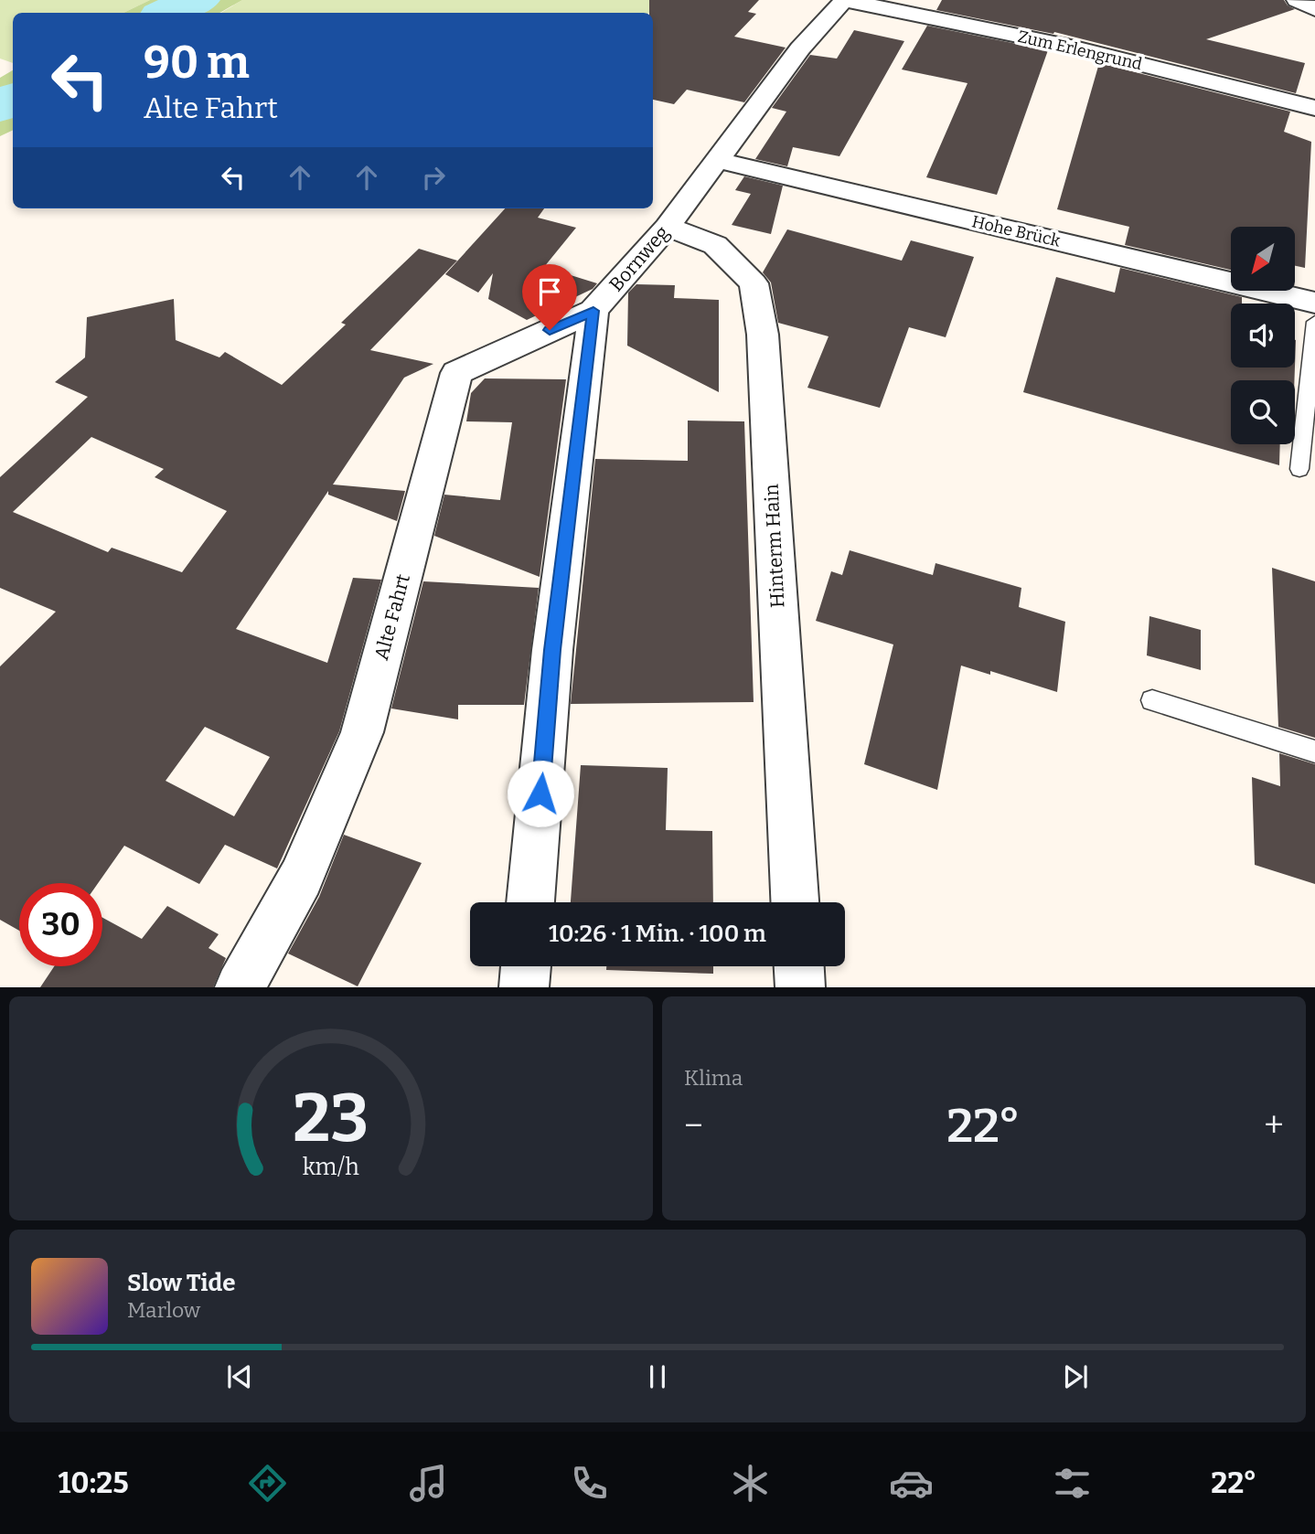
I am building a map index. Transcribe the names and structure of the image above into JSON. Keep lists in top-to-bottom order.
{
  "streets": {
    "street": [
      "Zum Erlengrund",
      "Hohe Brück",
      "Bornweg",
      "Hinterm Hain",
      "Alte Fahrt"
    ]
  },
  "crossings": [
    ["Zum Erlengrund", "Bornweg"],
    ["Hohe Brück", "Bornweg"],
    ["Bornweg", "Hinterm Hain"],
    ["Bornweg", "Alte Fahrt"]
  ],
  "north": "bottom left",
  "page": {
    "turn": ["90 m", "Alte Fahrt"],
    "limit": "30",
    "trip": "10:26 · 1 Min. · 100 m",
    "tile": "Klima",
    "heat": ["−", "22°", "+"],
    "song": ["Slow Tide", "Marlow"],
    "tabs": ["10:25", "22°"],
    "gauge": ["23", "km/h"]
  }
}
